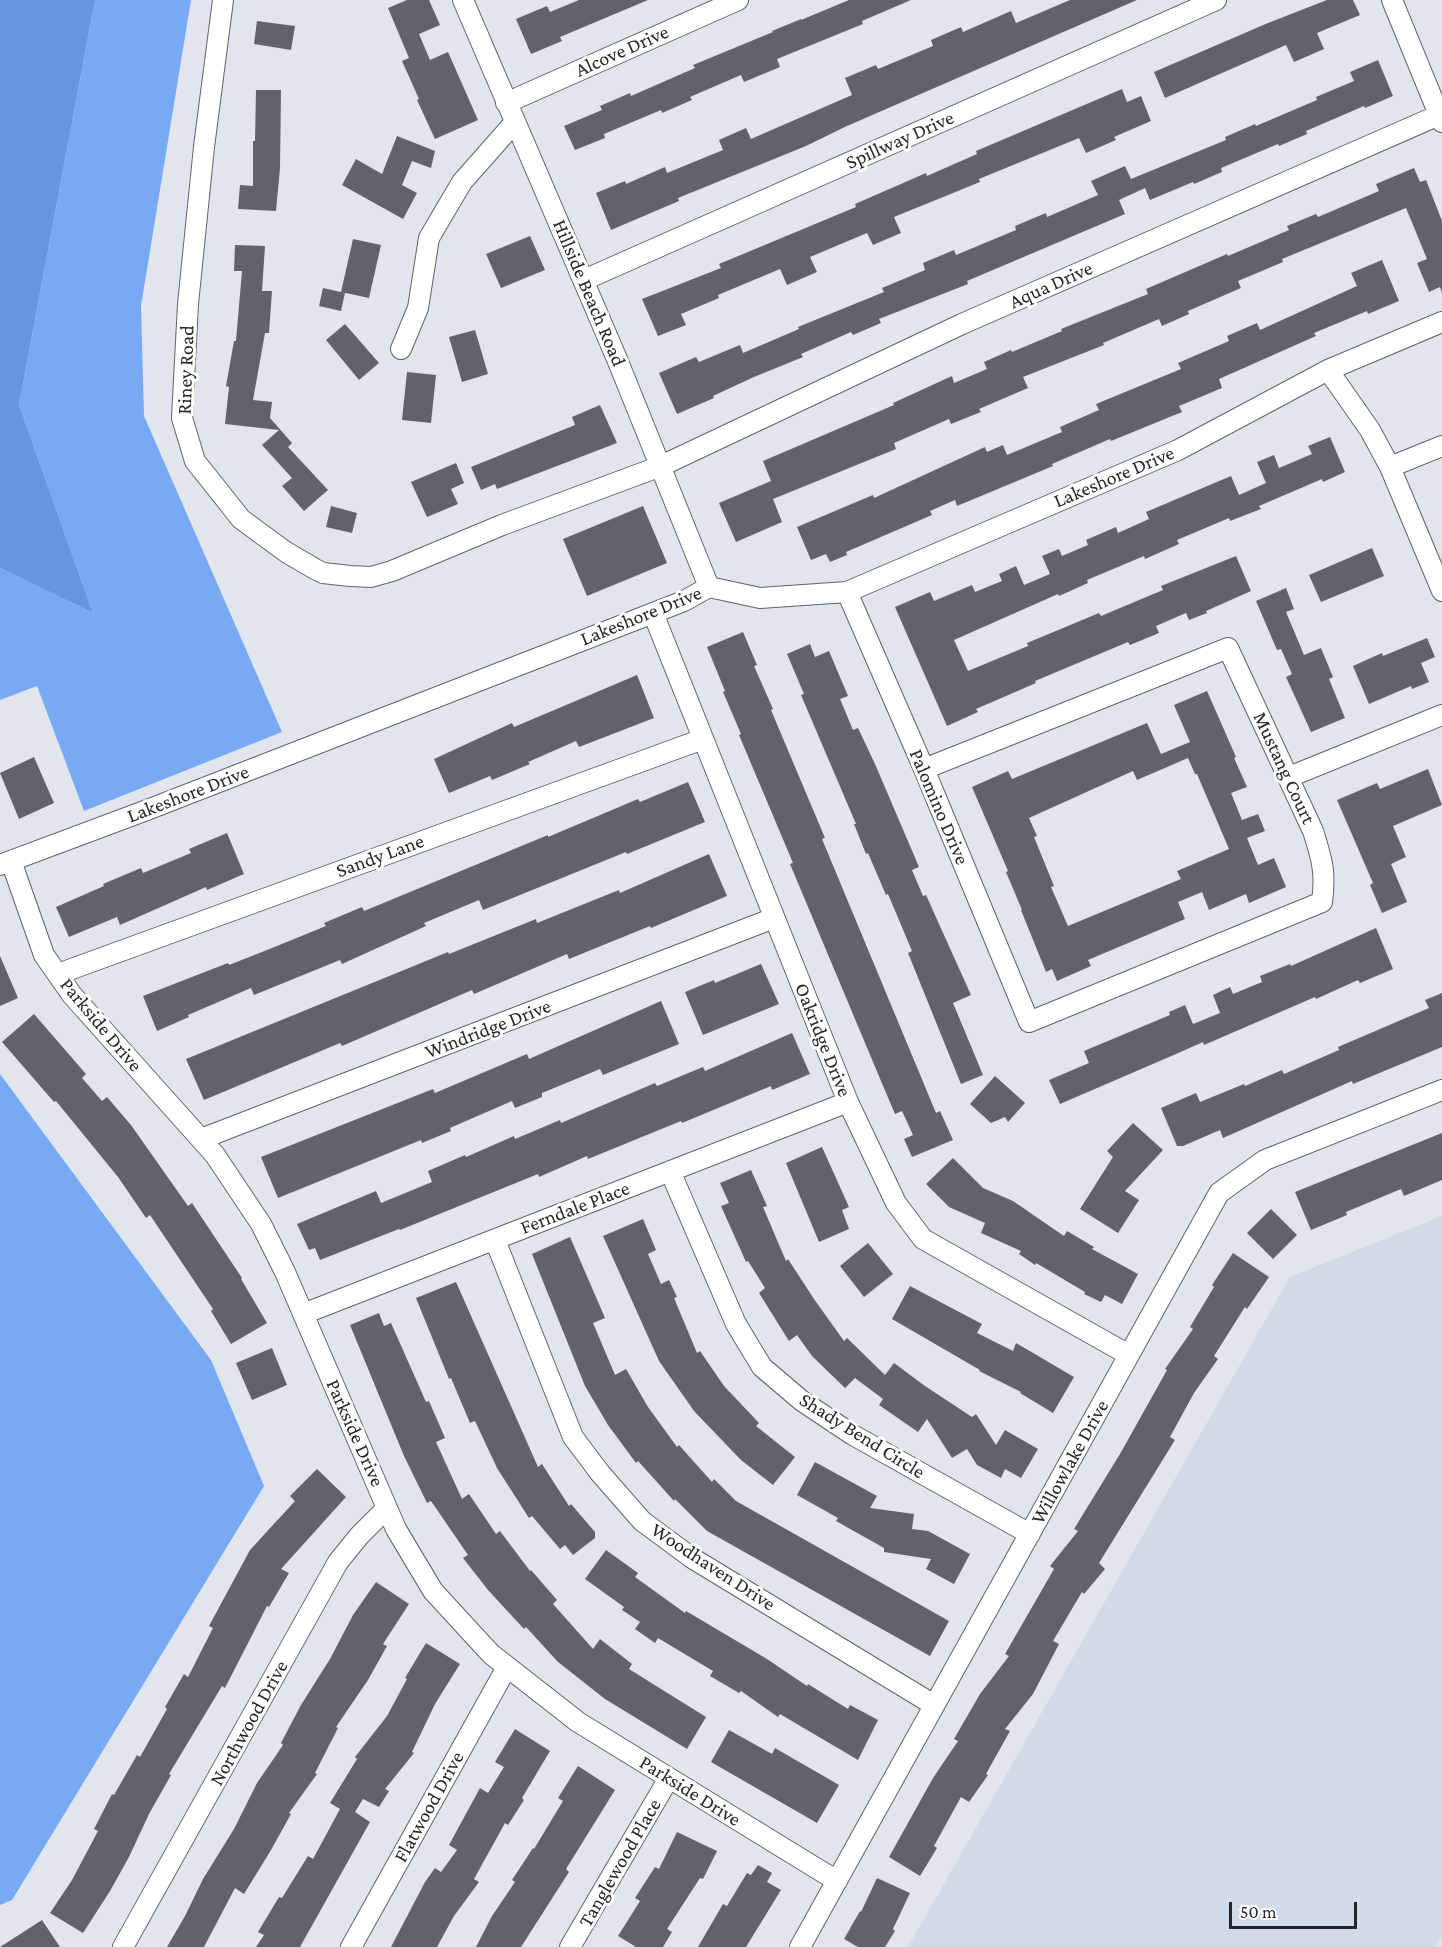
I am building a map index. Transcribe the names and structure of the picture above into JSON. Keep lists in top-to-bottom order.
{
  "streets": {
    "street": [
      "Alcove Drive",
      "Spillway Drive",
      "Aqua Drive",
      "Hillside Beach Road",
      "Riney Road",
      "Lakeshore Drive",
      "Mustang Court",
      "Palomino Drive",
      "Sandy Lane",
      "Parkside Drive",
      "Windridge Drive",
      "Oakridge Drive",
      "Ferndale Place",
      "Shady Bend Circle",
      "Willowlake Drive",
      "Woodhaven Drive",
      "Northwood Drive",
      "Flatwood Drive",
      "Tanglewood Place"
    ]
  },
  "crossings": [
    ["Alcove Drive", "Hillside Beach Road"],
    ["Spillway Drive", "Hillside Beach Road"],
    ["Aqua Drive", "Hillside Beach Road"],
    ["Aqua Drive", "Riney Road"],
    ["Hillside Beach Road", "Riney Road"],
    ["Hillside Beach Road", "Lakeshore Drive"],
    ["Lakeshore Drive", "Palomino Drive"],
    ["Lakeshore Drive", "Parkside Drive"],
    ["Lakeshore Drive", "Oakridge Drive"],
    ["Mustang Court", "Palomino Drive"],
    ["Sandy Lane", "Parkside Drive"],
    ["Sandy Lane", "Oakridge Drive"],
    ["Parkside Drive", "Windridge Drive"],
    ["Parkside Drive", "Ferndale Place"],
    ["Parkside Drive", "Willowlake Drive"],
    ["Parkside Drive", "Northwood Drive"],
    ["Parkside Drive", "Flatwood Drive"],
    ["Parkside Drive", "Tanglewood Place"],
    ["Windridge Drive", "Oakridge Drive"],
    ["Oakridge Drive", "Ferndale Place"],
    ["Oakridge Drive", "Willowlake Drive"],
    ["Ferndale Place", "Shady Bend Circle"],
    ["Ferndale Place", "Woodhaven Drive"],
    ["Shady Bend Circle", "Willowlake Drive"],
    ["Willowlake Drive", "Woodhaven Drive"]
  ],
  "scale_bar": "50 m"
}
